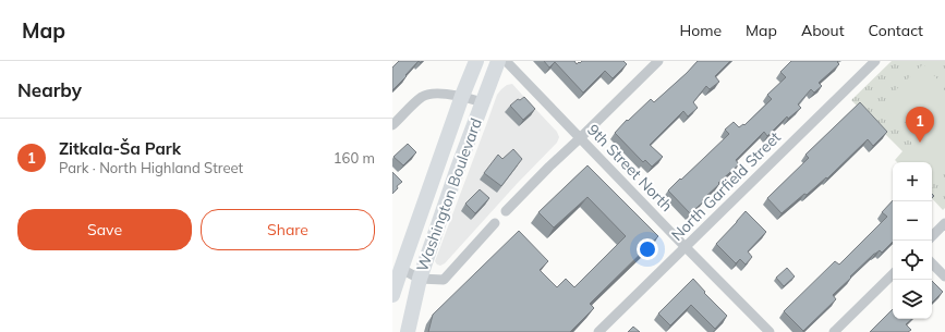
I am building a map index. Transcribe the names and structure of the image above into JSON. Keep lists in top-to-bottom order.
{
  "streets": {
    "main road": ["Washington Boulevard"],
    "street": ["9th Street North", "North Garfield Street"]
  },
  "crossings": [
    ["9th Street North", "North Garfield Street"]
  ],
  "page": {
    "header": "Map",
    "nav": [
      "Home",
      "Map",
      "About",
      "Contact"
    ],
    "heading": "Nearby",
    "pins": "1",
    "list": [
      {
        "mark": "1",
        "name": "Zitkala-Ša Park",
        "note": "Park · North Highland Street",
        "value": "160 m"
      }
    ],
    "map_buttons": ["+", "−"],
    "buttons": ["Save", "Share"]
  }
}
